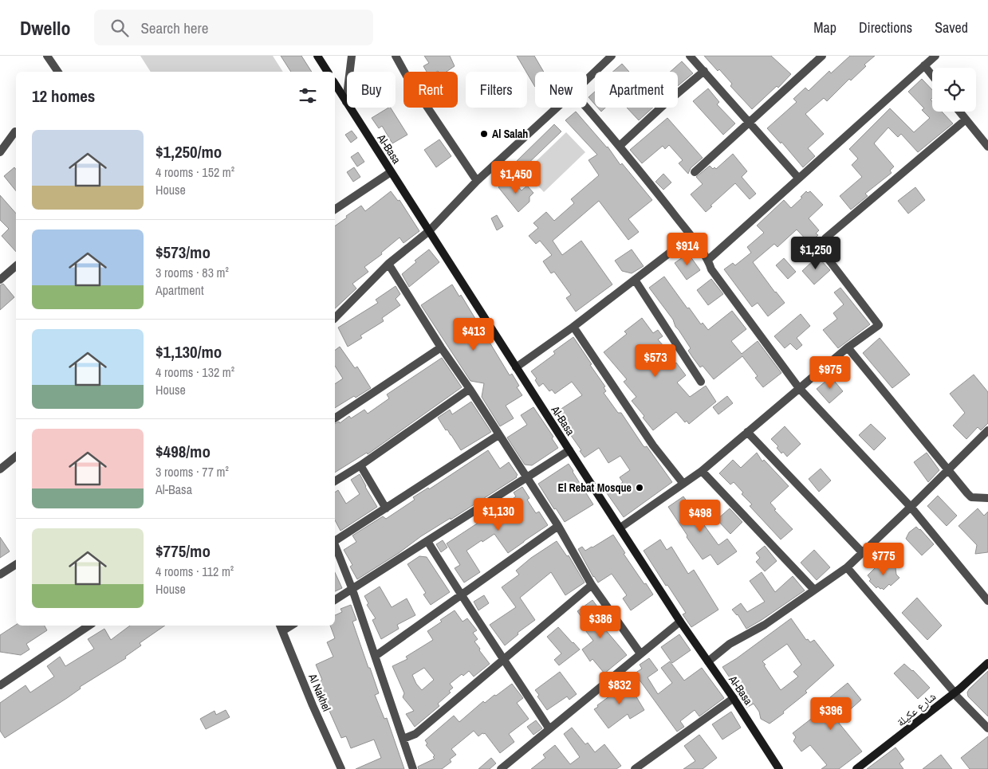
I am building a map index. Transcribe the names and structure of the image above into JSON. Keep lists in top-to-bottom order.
{
  "streets": {
    "street": ["Al-Basa", "Al Nakhel", "شارع عكيلة"]
  },
  "places": ["Al Salah", "El Rebat Mosque"],
  "page": {
    "header": "Dwello",
    "search": "Search here",
    "nav": ["Map", "Directions", "Saved"],
    "chip": [
      "Buy",
      "Rent",
      "Filters",
      "New",
      "Apartment"
    ],
    "heading": "12 homes",
    "list": [
      {
        "name": "$1,250/mo",
        "note": "4 rooms · 152 m² · House"
      },
      {
        "name": "$573/mo",
        "note": "3 rooms · 83 m² · Apartment"
      },
      {
        "name": "$1,130/mo",
        "note": "4 rooms · 132 m² · House"
      },
      {
        "name": "$498/mo",
        "note": "3 rooms · 77 m² · Al-Basa"
      },
      {
        "name": "$775/mo",
        "note": "4 rooms · 112 m² · House"
      }
    ],
    "price": [
      "$1,450",
      "$914",
      "$1,250",
      "$413",
      "$573",
      "$975",
      "$1,130",
      "$498",
      "$775",
      "$386",
      "$832",
      "$396"
    ]
  }
}
